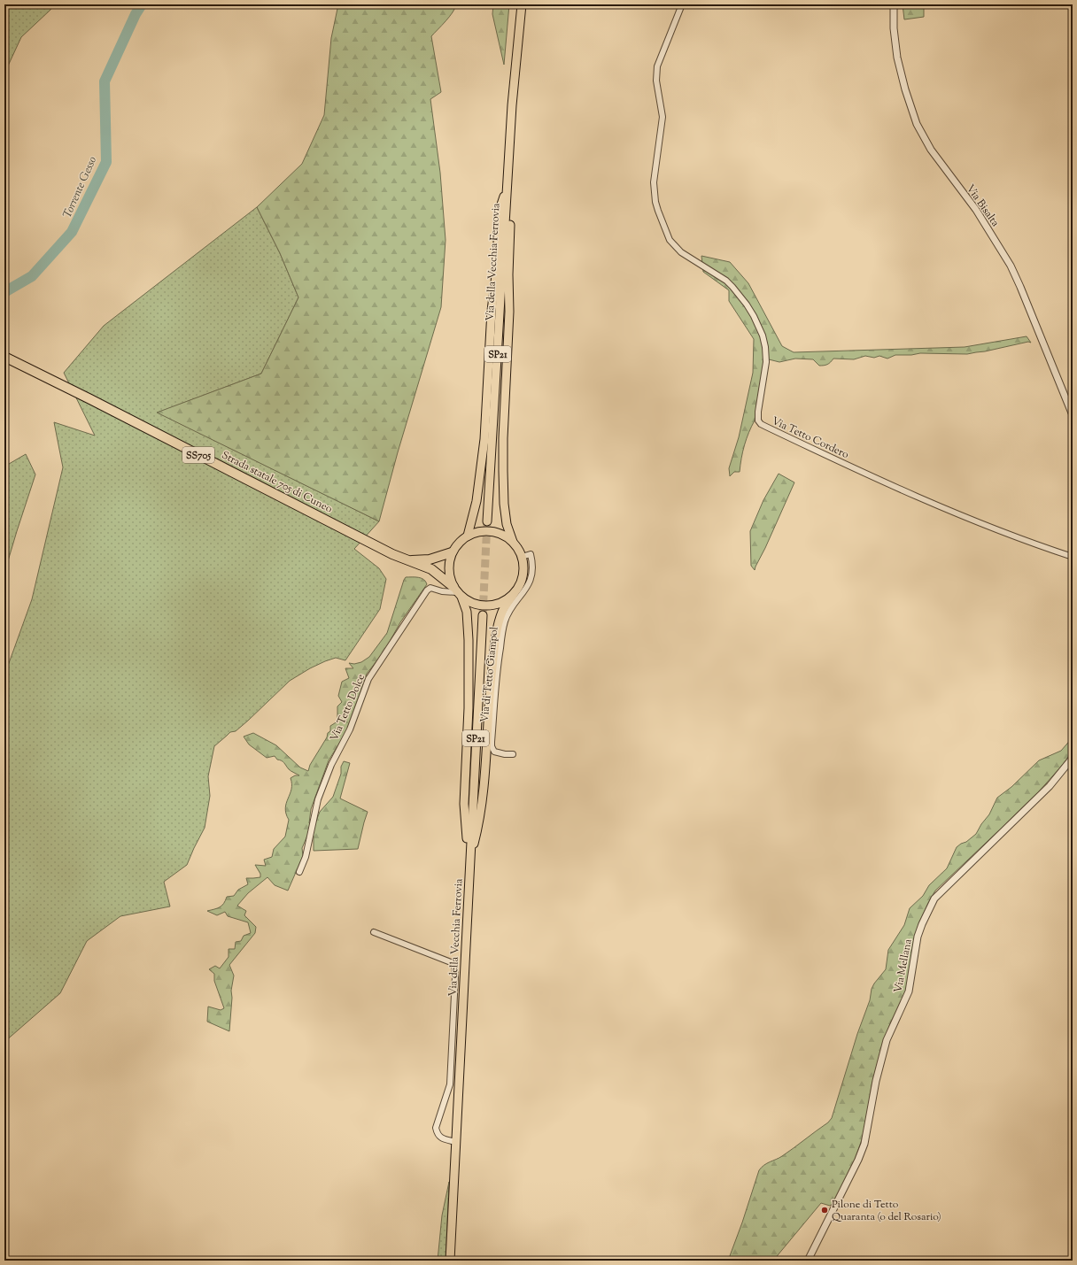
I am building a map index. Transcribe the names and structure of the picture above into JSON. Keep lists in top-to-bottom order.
{
  "streets": {
    "highway": ["SS705", "Strada statale 705 di Cuneo"],
    "main road": ["Via della Vecchia Ferrovia", "SP21"],
    "street": [
      "Via Bisalta",
      "Via Tetto Cordero",
      "Via di Tetto Giampol",
      "Via Tetto Dolce",
      "Via Mellana"
    ]
  },
  "crossings": [
    ["SS705", "Strada statale 705 di Cuneo"],
    ["SS705", "Via di Tetto Giampol"],
    ["SS705", "Via Tetto Dolce"],
    ["Via di Tetto Giampol", "Via Tetto Dolce"]
  ],
  "water": ["Torrente Gesso"],
  "places": ["Pilone di Tetto Quaranta (o del Rosario)"]
}
